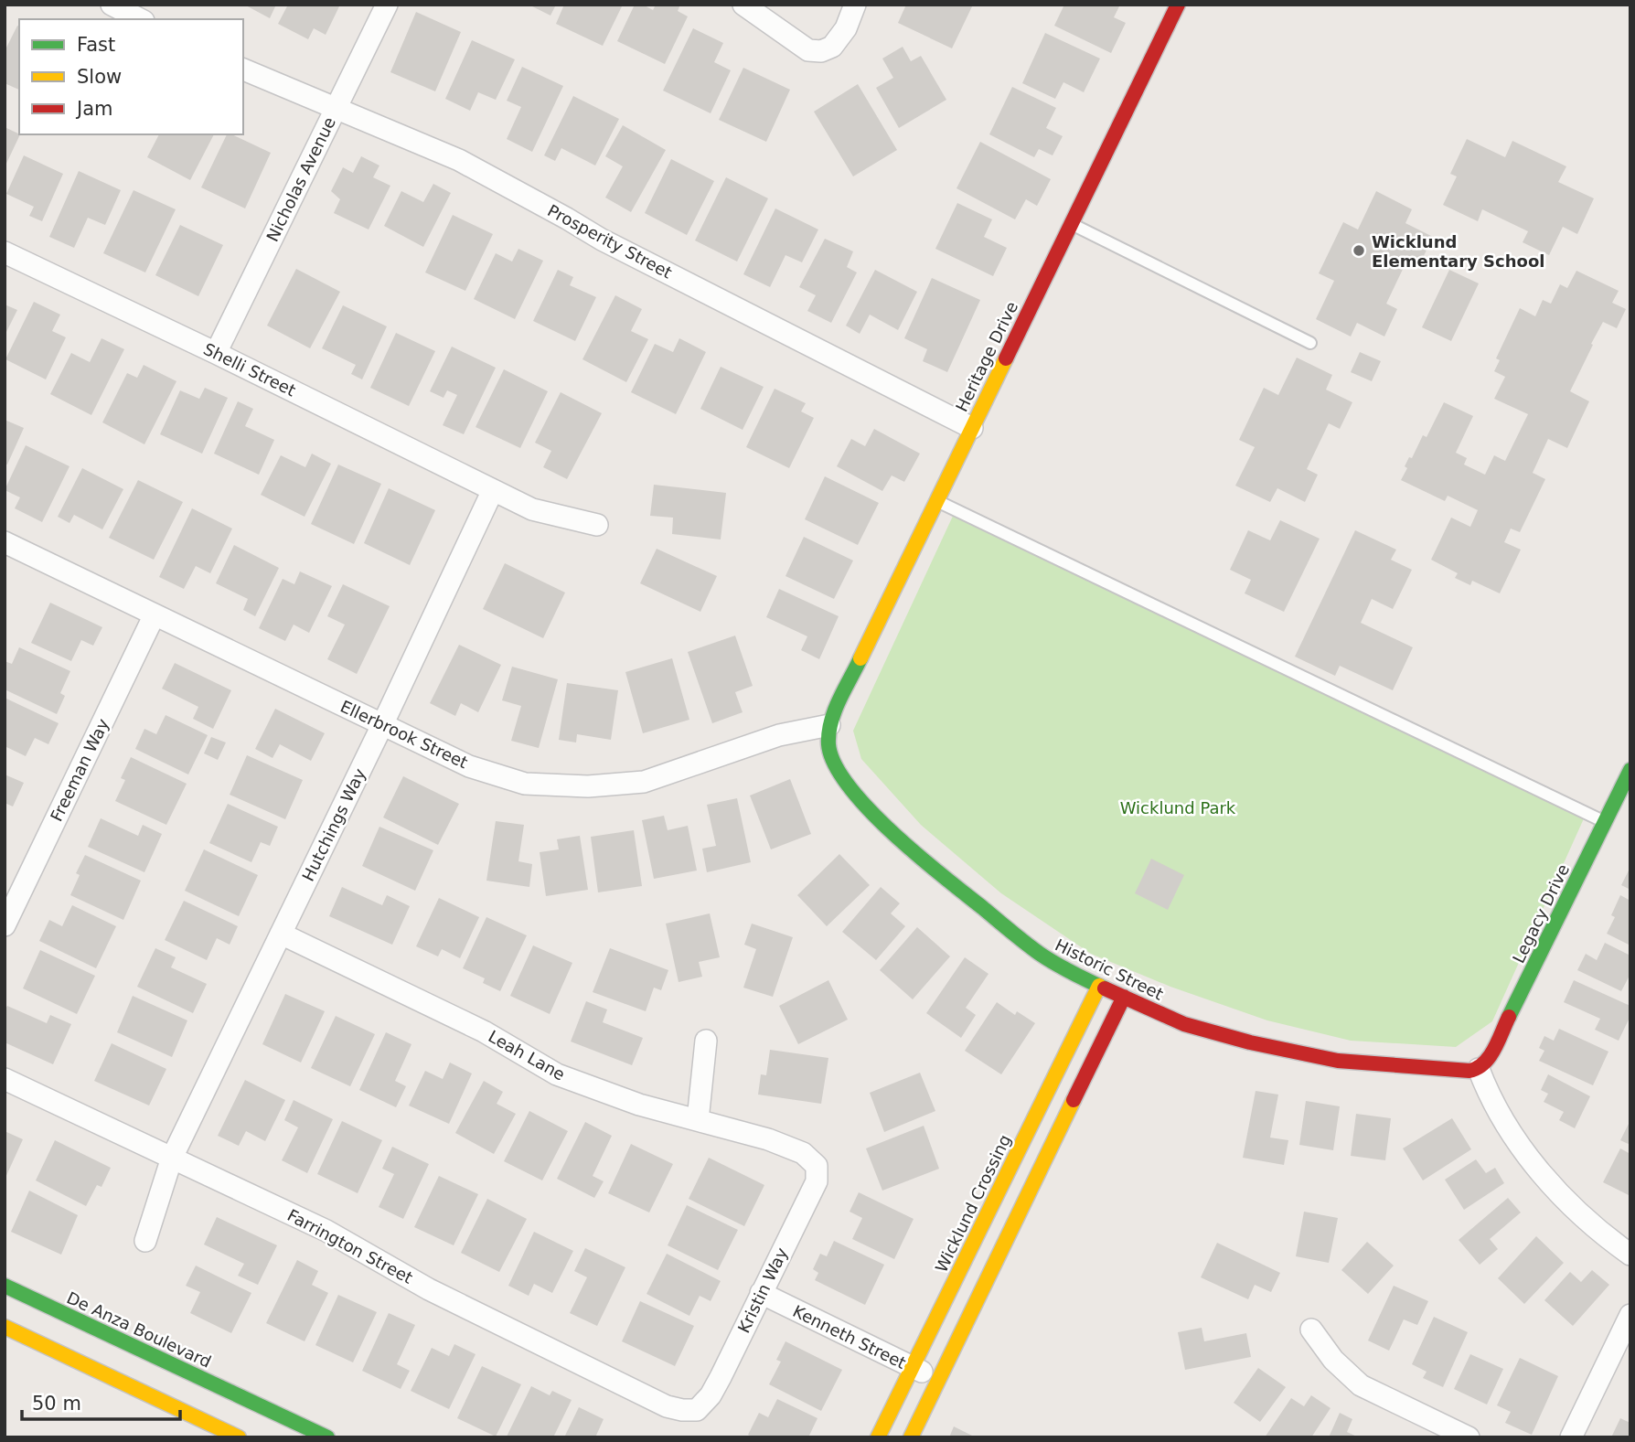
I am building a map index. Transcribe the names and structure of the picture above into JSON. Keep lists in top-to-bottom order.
{
  "streets": {
    "street": [
      "Nicholas Avenue",
      "Prosperity Street",
      "Heritage Drive",
      "Shelli Street",
      "Ellerbrook Street",
      "Freeman Way",
      "Hutchings Way",
      "Legacy Drive",
      "Historic Street",
      "Leah Lane",
      "Wicklund Crossing",
      "Farrington Street",
      "Kristin Way",
      "De Anza Boulevard",
      "Kenneth Street"
    ]
  },
  "crossings": [
    ["Nicholas Avenue", "Prosperity Street"],
    ["Nicholas Avenue", "Shelli Street"],
    ["Prosperity Street", "Heritage Drive"],
    ["Heritage Drive", "Ellerbrook Street"],
    ["Heritage Drive", "Historic Street"],
    ["Shelli Street", "Hutchings Way"],
    ["Ellerbrook Street", "Freeman Way"],
    ["Ellerbrook Street", "Hutchings Way"],
    ["Ellerbrook Street", "Historic Street"],
    ["Hutchings Way", "Leah Lane"],
    ["Hutchings Way", "Farrington Street"],
    ["Legacy Drive", "Historic Street"],
    ["Historic Street", "Wicklund Crossing"],
    ["Leah Lane", "Kristin Way"],
    ["Wicklund Crossing", "Kenneth Street"],
    ["Farrington Street", "Kristin Way"],
    ["Kristin Way", "Kenneth Street"]
  ],
  "parks": ["Wicklund Park"],
  "places": ["Wicklund Elementary School"],
  "legend": ["Fast", "Slow", "Jam"],
  "scale_bar": "50 m"
}
